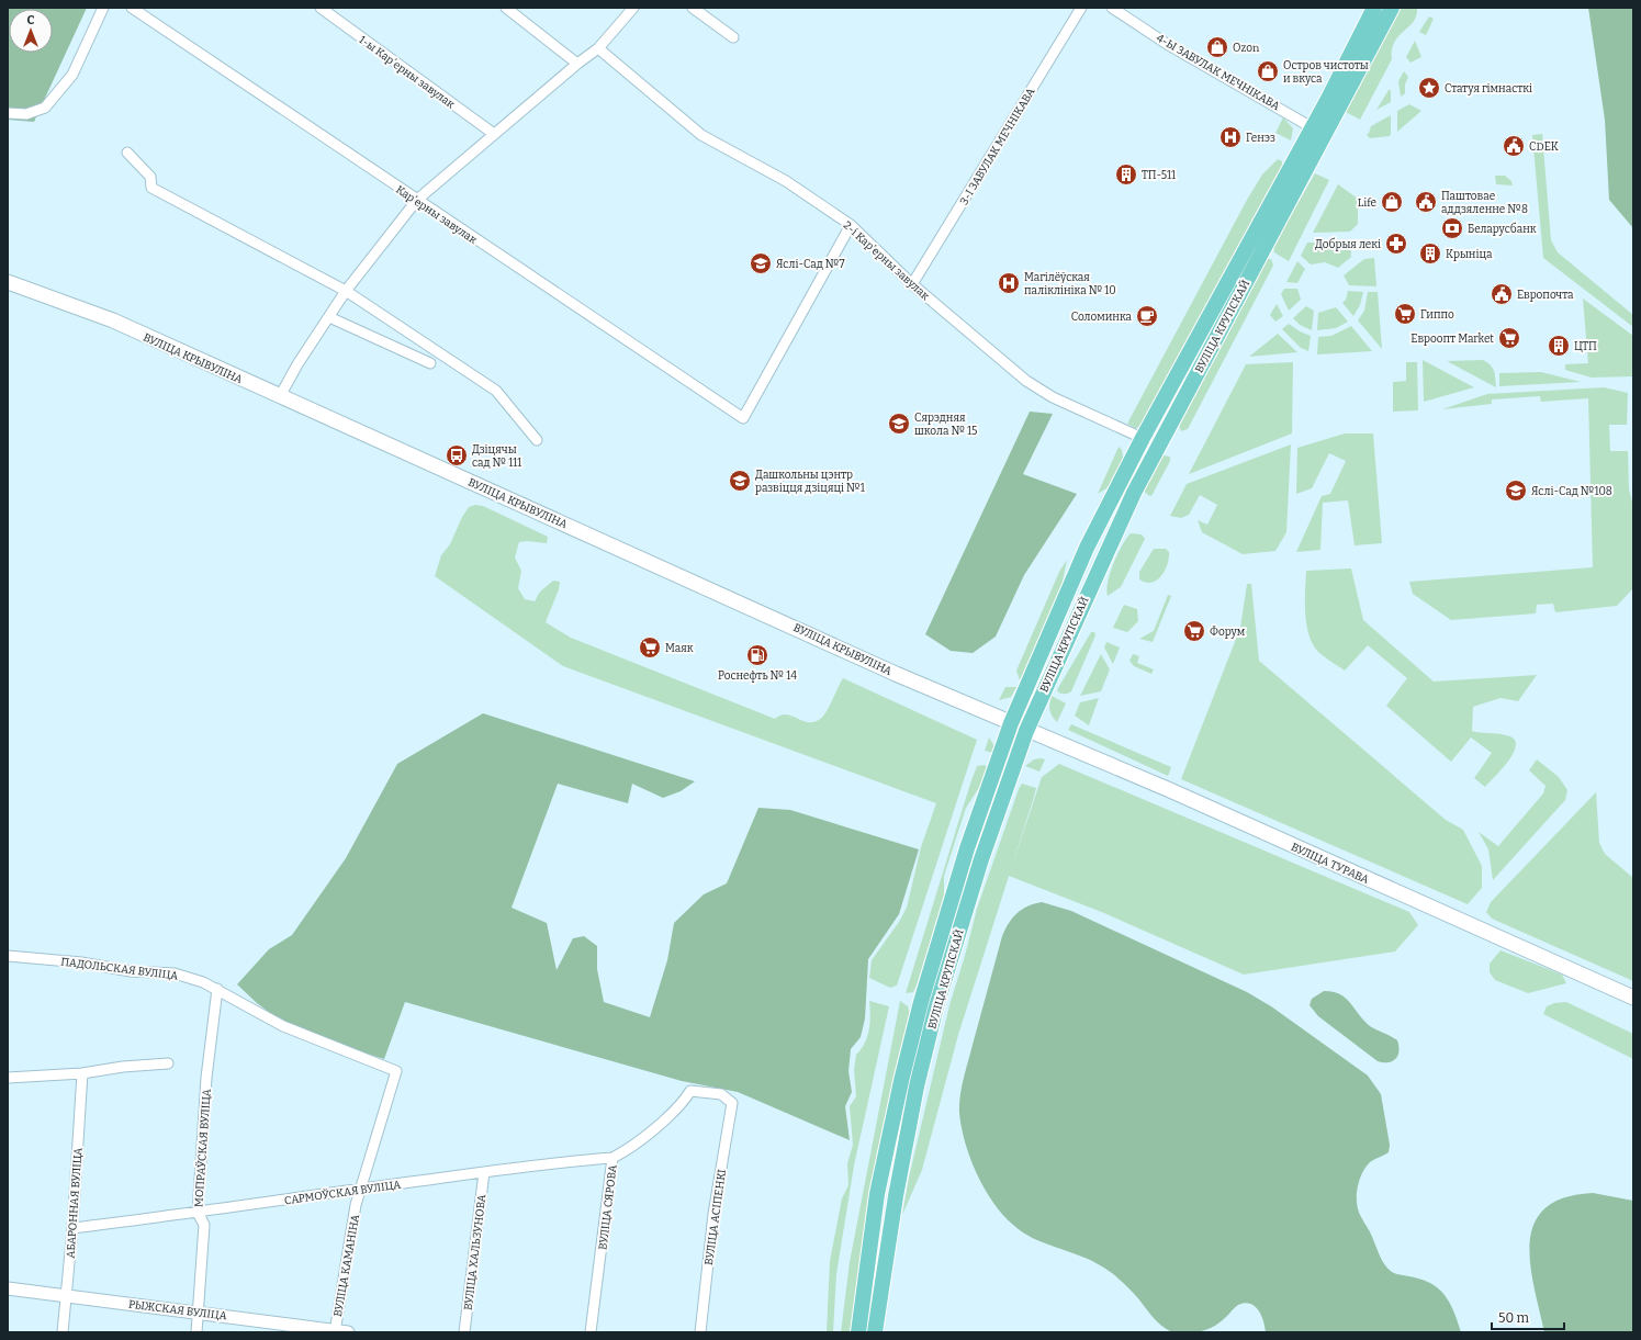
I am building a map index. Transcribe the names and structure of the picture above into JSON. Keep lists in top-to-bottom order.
{
  "streets": {
    "main road": ["ВУЛІЦА КРУПСКАЙ", "ВУЛІЦА КРЫВУЛІНА", "ВУЛІЦА ТУРАВА"],
    "street": [
      "1-ы Карʼерны завулак",
      "4-Ы ЗАВУЛАК МЕЧНІКАВА",
      "3-І ЗАВУЛАК МЕЧНІКАВА",
      "Карʼерны завулак",
      "2-і Карʼерны завулак",
      "ПАДОЛЬСКАЯ ВУЛІЦА",
      "МОПРАЎСКАЯ ВУЛІЦА",
      "САРМОЎСКАЯ ВУЛІЦА",
      "АБАРОННАЯ ВУЛІЦА",
      "ВУЛІЦА СЯРОВА",
      "ВУЛІЦА АСІПЕНКІ",
      "ВУЛІЦА ХАЛЬЗУНОВА",
      "ВУЛІЦА КАМАНІНА",
      "РЫЖСКАЯ ВУЛІЦА"
    ]
  },
  "crossings": [
    ["4-Ы ЗАВУЛАК МЕЧНІКАВА", "ВУЛІЦА КРУПСКАЙ"],
    ["3-І ЗАВУЛАК МЕЧНІКАВА", "2-і Карʼерны завулак"],
    ["Карʼерны завулак", "2-і Карʼерны завулак"],
    ["2-і Карʼерны завулак", "ВУЛІЦА КРУПСКАЙ"],
    ["ВУЛІЦА КРУПСКАЙ", "ВУЛІЦА КРЫВУЛІНА"],
    ["ВУЛІЦА КРУПСКАЙ", "ВУЛІЦА ТУРАВА"],
    ["ВУЛІЦА КРЫВУЛІНА", "ВУЛІЦА ТУРАВА"],
    ["ПАДОЛЬСКАЯ ВУЛІЦА", "МОПРАЎСКАЯ ВУЛІЦА"],
    ["ПАДОЛЬСКАЯ ВУЛІЦА", "ВУЛІЦА КАМАНІНА"],
    ["МОПРАЎСКАЯ ВУЛІЦА", "САРМОЎСКАЯ ВУЛІЦА"],
    ["МОПРАЎСКАЯ ВУЛІЦА", "РЫЖСКАЯ ВУЛІЦА"],
    ["САРМОЎСКАЯ ВУЛІЦА", "АБАРОННАЯ ВУЛІЦА"],
    ["САРМОЎСКАЯ ВУЛІЦА", "ВУЛІЦА СЯРОВА"],
    ["САРМОЎСКАЯ ВУЛІЦА", "ВУЛІЦА ХАЛЬЗУНОВА"],
    ["САРМОЎСКАЯ ВУЛІЦА", "ВУЛІЦА КАМАНІНА"],
    ["АБАРОННАЯ ВУЛІЦА", "РЫЖСКАЯ ВУЛІЦА"],
    ["ВУЛІЦА СЯРОВА", "ВУЛІЦА АСІПЕНКІ"],
    ["ВУЛІЦА КАМАНІНА", "РЫЖСКАЯ ВУЛІЦА"]
  ],
  "places": {
    "shop": ["Ozon", "Остров чистоты и вкуса", "Life"],
    "place": ["Статуя гімнасткі"],
    "hospital": ["Генэз", "Магілёўская паліклініка № 10"],
    "public building": ["CDEK", "Паштовае аддзяленне №8", "Европочта"],
    "building": ["ТП-511", "Крыніца", "ЦТП"],
    "bank": ["Беларусбанк"],
    "pharmacy": ["Добрыя лекі"],
    "school or university": [
      "Яслі-Сад №7",
      "Сярэдняя школа № 15",
      "Дашкольны цэнтр развіцця дзіцяці №1",
      "Яслі-Сад №108"
    ],
    "supermarket": [
      "Гиппо",
      "Евроопт Market",
      "Форум",
      "Маяк"
    ],
    "cafe": ["Соломинка"],
    "bus stop": ["Дзіцячы сад № 111"],
    "fuel station": ["Роснефть № 14"]
  },
  "scale_bar": "50 m",
  "north": "top"
}
